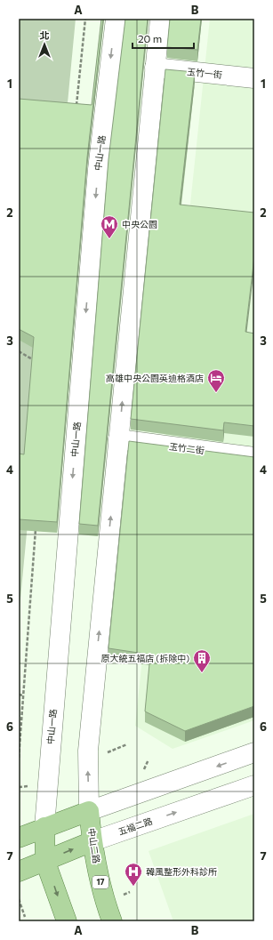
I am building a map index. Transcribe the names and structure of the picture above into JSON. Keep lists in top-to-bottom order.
{
  "streets": {
    "main road": [
      "玉竹一街",
      "中山一路",
      "玉竹二街",
      "五福二路",
      "中山二路",
      "17"
    ]
  },
  "crossings": [
    ["中山一路", "五福二路"],
    ["五福二路", "中山二路"]
  ],
  "places": {
    "metro station": ["中央公園"],
    "hotel": ["高雄中央公園英迪格酒店"],
    "building": ["原大統五福店 (拆除中)"],
    "hospital": ["韓風整形外科診所"]
  },
  "scale_bar": "20 m",
  "north": "top",
  "grid": {
    "columns": ["A", "B"],
    "rows": [
      "1",
      "2",
      "3",
      "4",
      "5",
      "6",
      "7"
    ]
  }
}
